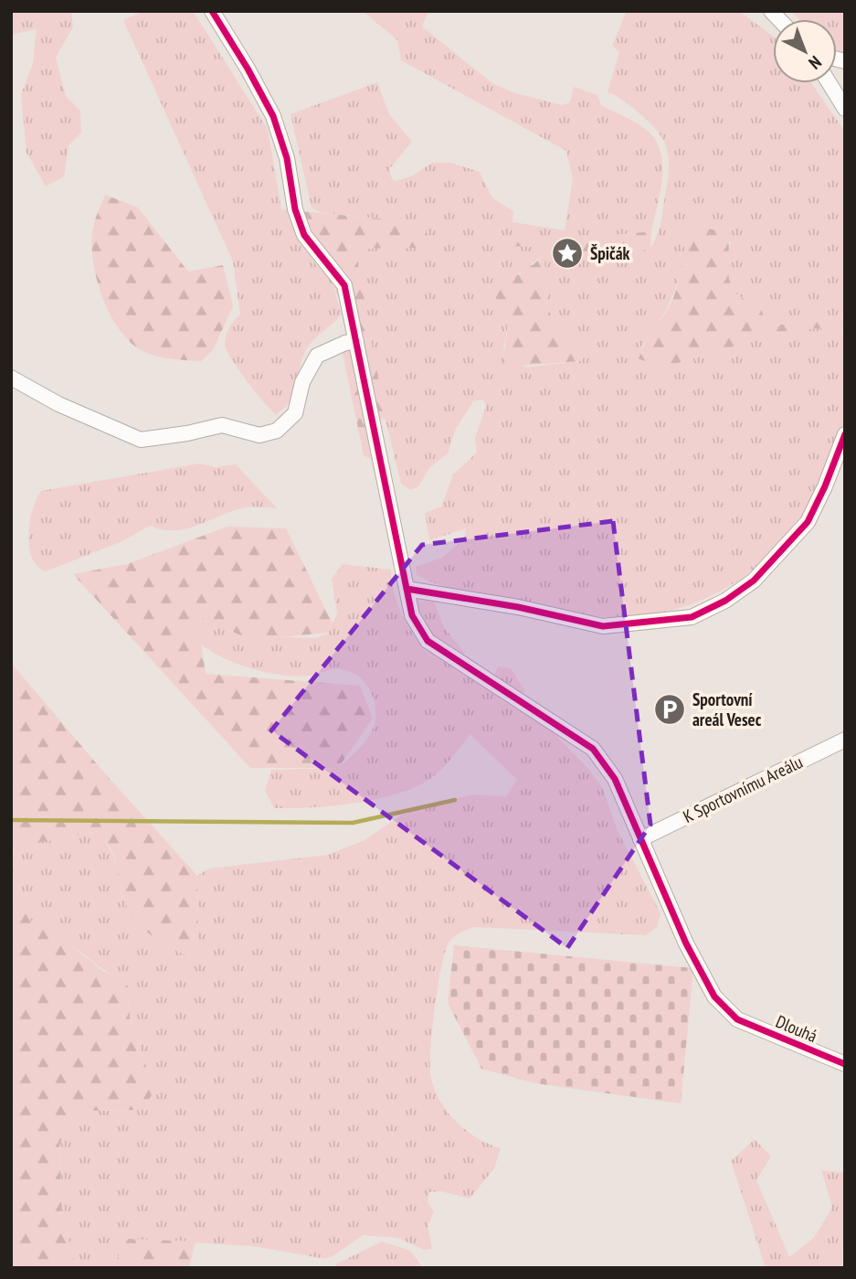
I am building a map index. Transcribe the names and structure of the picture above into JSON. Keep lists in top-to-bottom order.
{
  "streets": {
    "street": ["K Sportovnímu Areálu", "Dlouhá"]
  },
  "crossings": [
    ["K Sportovnímu Areálu", "Dlouhá"]
  ],
  "places": {
    "place": ["Špičák"],
    "parking": ["Sportovní areál Vesec"]
  },
  "north": "bottom right"
}
